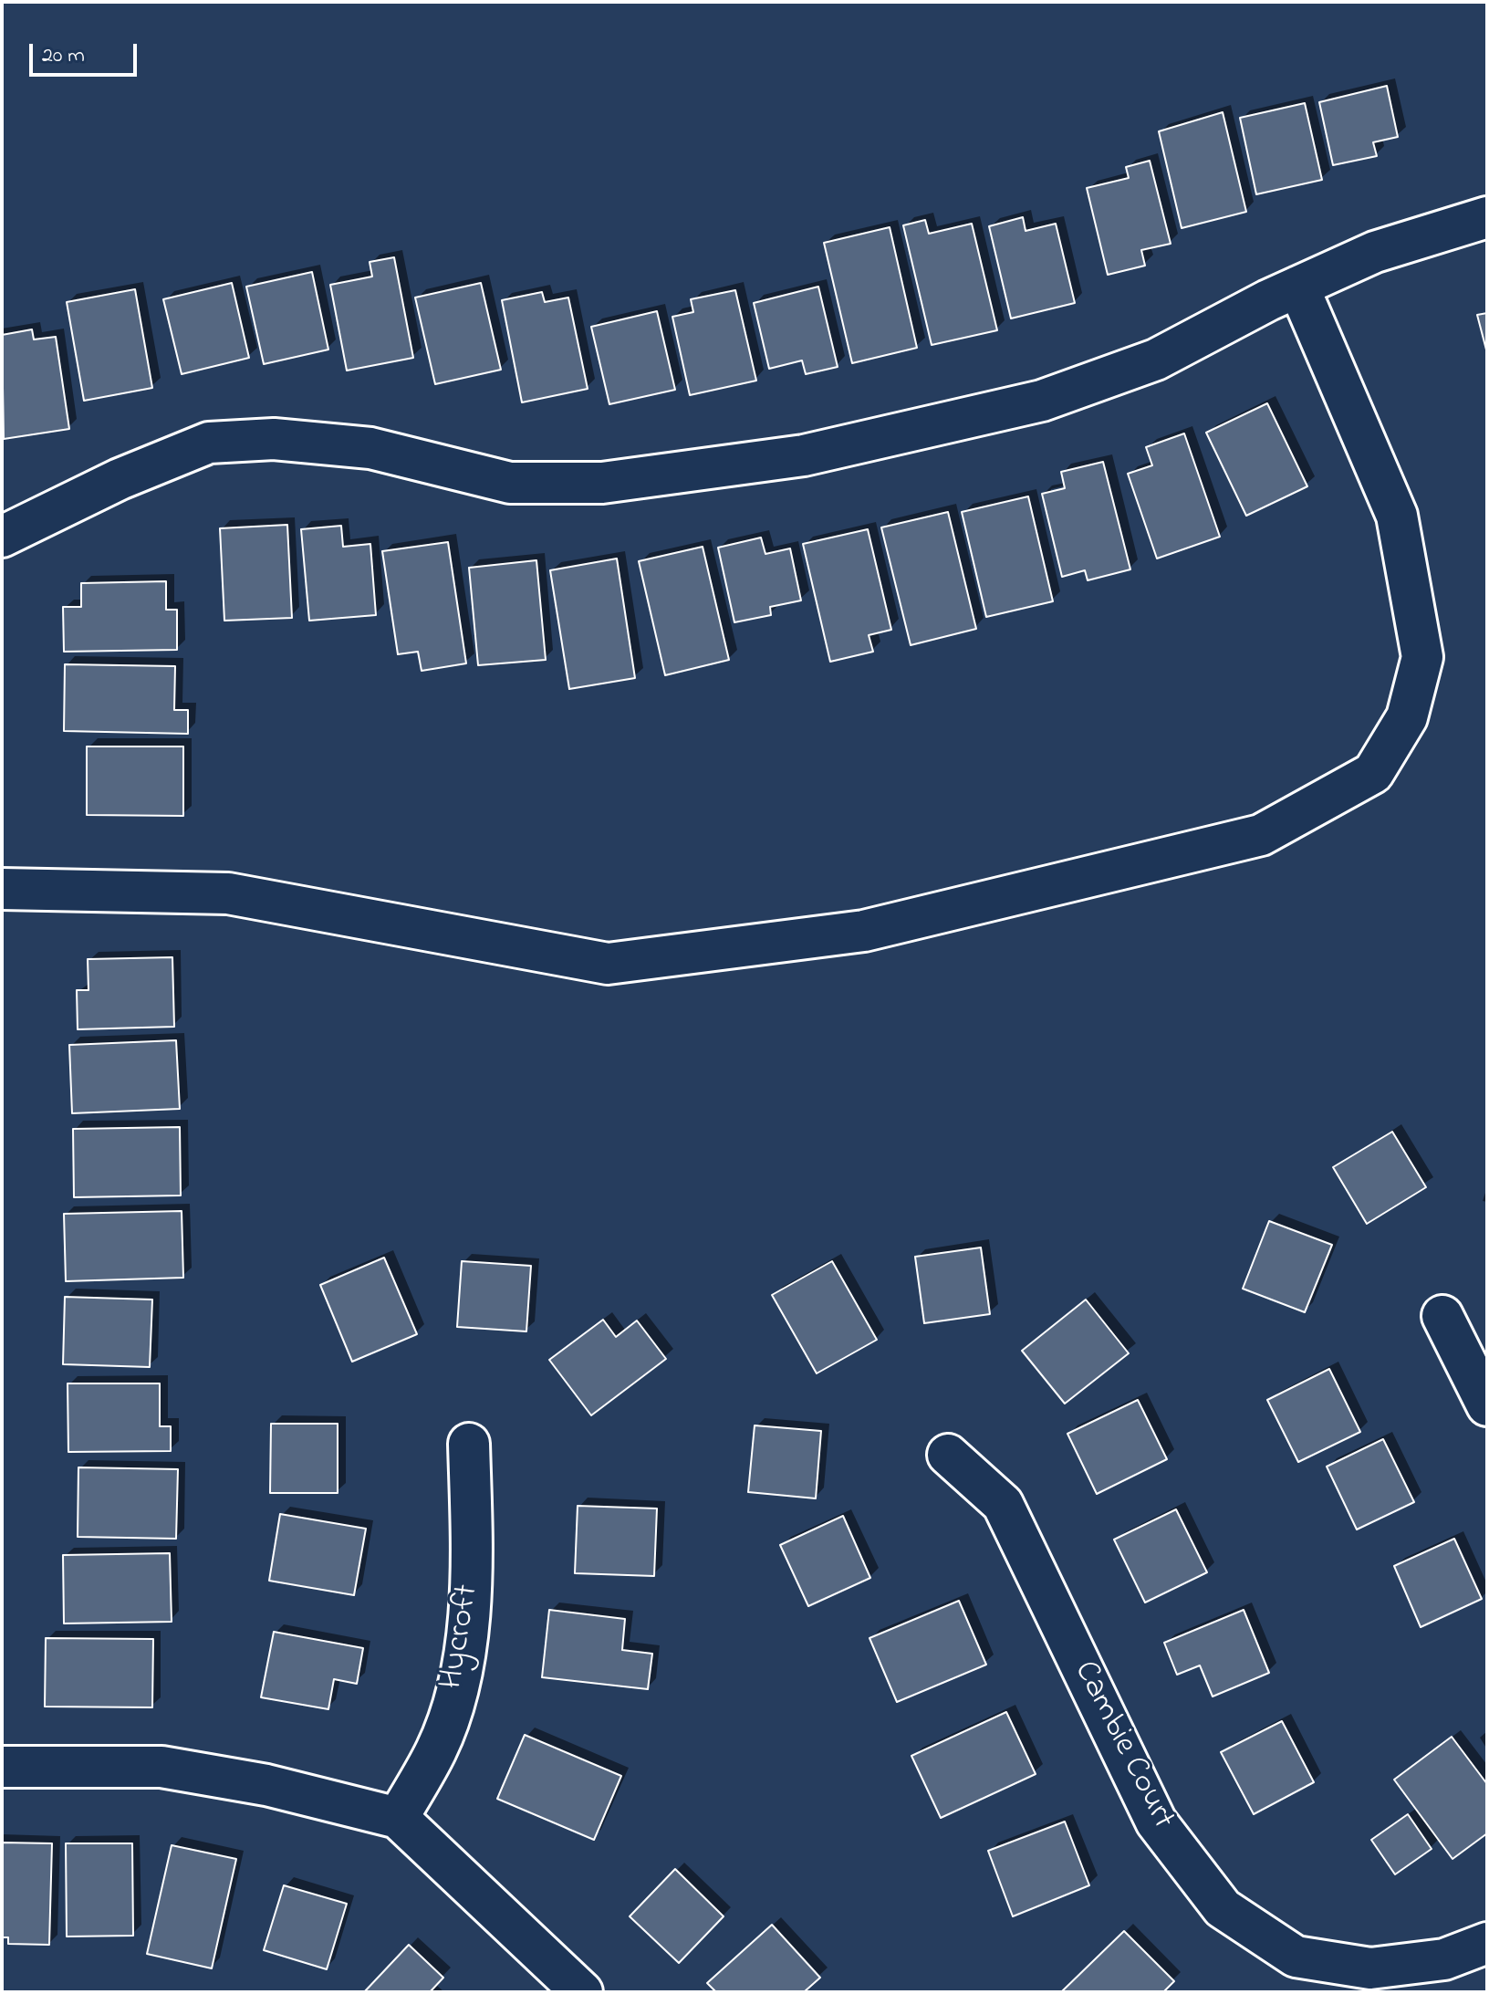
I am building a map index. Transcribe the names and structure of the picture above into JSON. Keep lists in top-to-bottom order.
{
  "streets": {
    "street": ["Hycroft", "Cambie Court"]
  },
  "scale_bar": "20 m"
}
